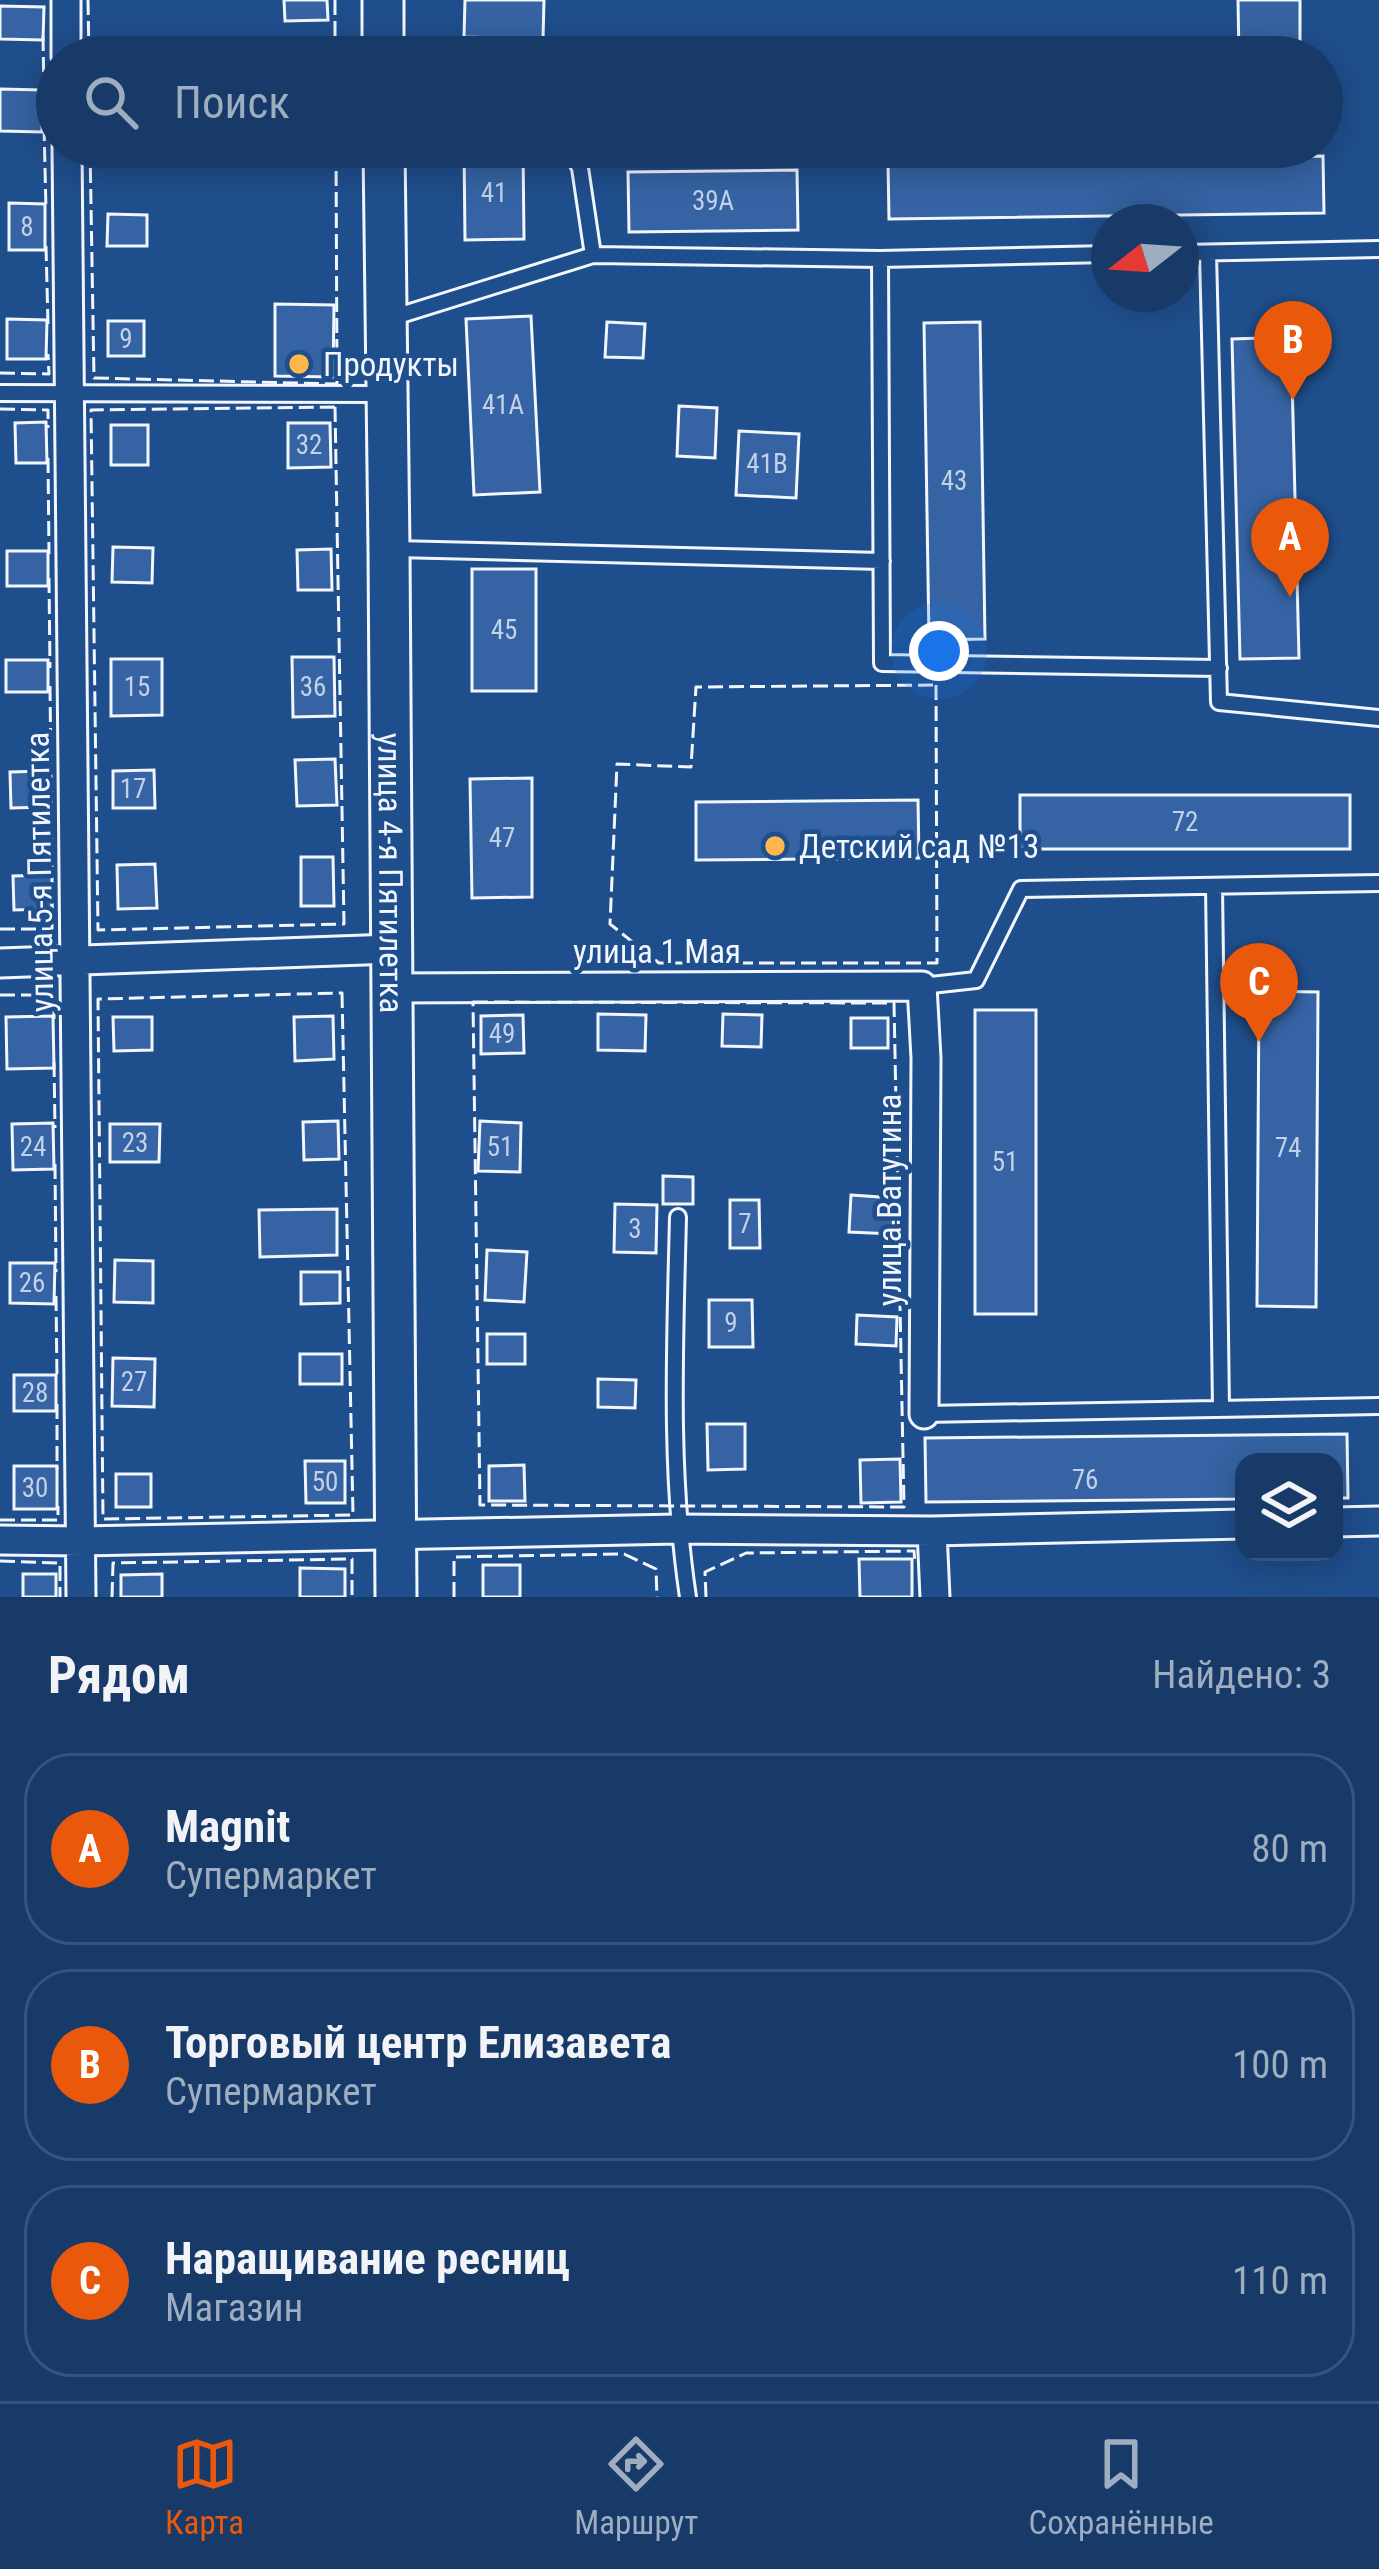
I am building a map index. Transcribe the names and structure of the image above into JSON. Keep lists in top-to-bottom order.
{
  "streets": {
    "street": [
      "улица 5-я Пятилетка",
      "улица 4-я Пятилетка",
      "улица 1 Мая",
      "улица Ватутина"
    ]
  },
  "crossings": [
    ["улица 5-я Пятилетка", "улица 1 Мая"],
    ["улица 4-я Пятилетка", "улица 1 Мая"],
    ["улица 1 Мая", "улица Ватутина"]
  ],
  "places": ["Продукты", "Детский сад №13"],
  "house_numbers": [
    "41",
    "39А",
    "8",
    "9",
    "41А",
    "32",
    "41В",
    "43",
    "45",
    "15",
    "36",
    "17",
    "72",
    "47",
    "49",
    "23",
    "24",
    "51",
    "74",
    "51",
    "7",
    "3",
    "26",
    "9",
    "27",
    "28",
    "76",
    "50",
    "30"
  ],
  "north": "left",
  "page": {
    "search": "Поиск",
    "pins": ["B", "A", "C"],
    "heading": ["Рядом", "Найдено: 3"],
    "list": [
      {
        "mark": "A",
        "name": "Magnit",
        "note": "Супермаркет",
        "value": "80 m"
      },
      {
        "mark": "B",
        "name": "Торговый центр Елизавета",
        "note": "Супермаркет",
        "value": "100 m"
      },
      {
        "mark": "C",
        "name": "Наращивание ресниц",
        "note": "Магазин",
        "value": "110 m"
      }
    ],
    "nav": ["Карта", "Маршрут", "Сохранённые"]
  }
}
